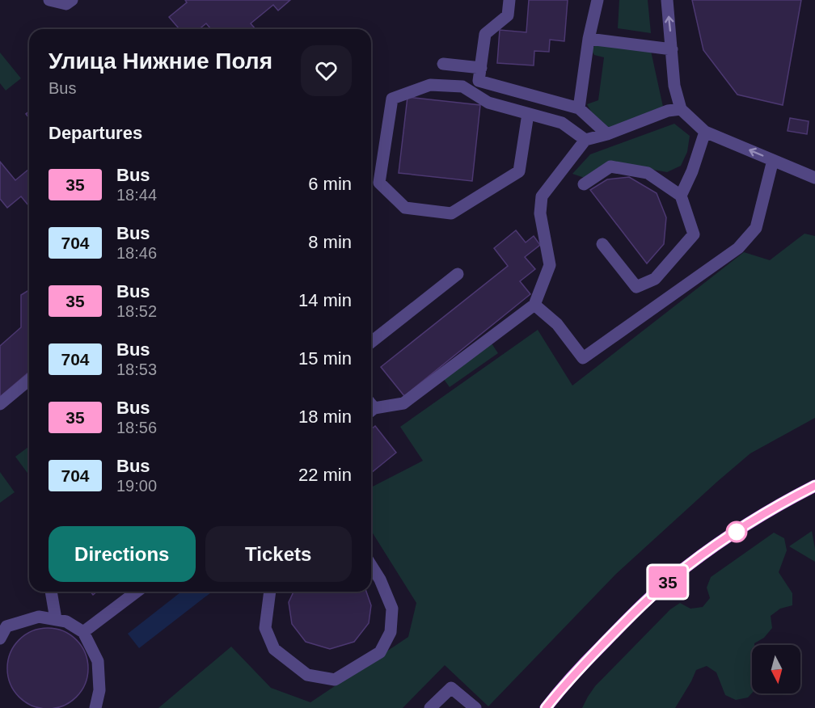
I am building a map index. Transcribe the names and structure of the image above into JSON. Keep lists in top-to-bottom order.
{
  "lines": ["bus line 35"],
  "north": "bottom",
  "page": {
    "on_map": "35",
    "heading": [
      ["Улица Нижние Поля", "Bus"],
      "Departures"
    ],
    "list": [
      {
        "mark": "35",
        "name": "Bus",
        "note": "18:44",
        "value": "6 min"
      },
      {
        "mark": "704",
        "name": "Bus",
        "note": "18:46",
        "value": "8 min"
      },
      {
        "mark": "35",
        "name": "Bus",
        "note": "18:52",
        "value": "14 min"
      },
      {
        "mark": "704",
        "name": "Bus",
        "note": "18:53",
        "value": "15 min"
      },
      {
        "mark": "35",
        "name": "Bus",
        "note": "18:56",
        "value": "18 min"
      },
      {
        "mark": "704",
        "name": "Bus",
        "note": "19:00",
        "value": "22 min"
      }
    ],
    "buttons": ["Directions", "Tickets"]
  }
}
